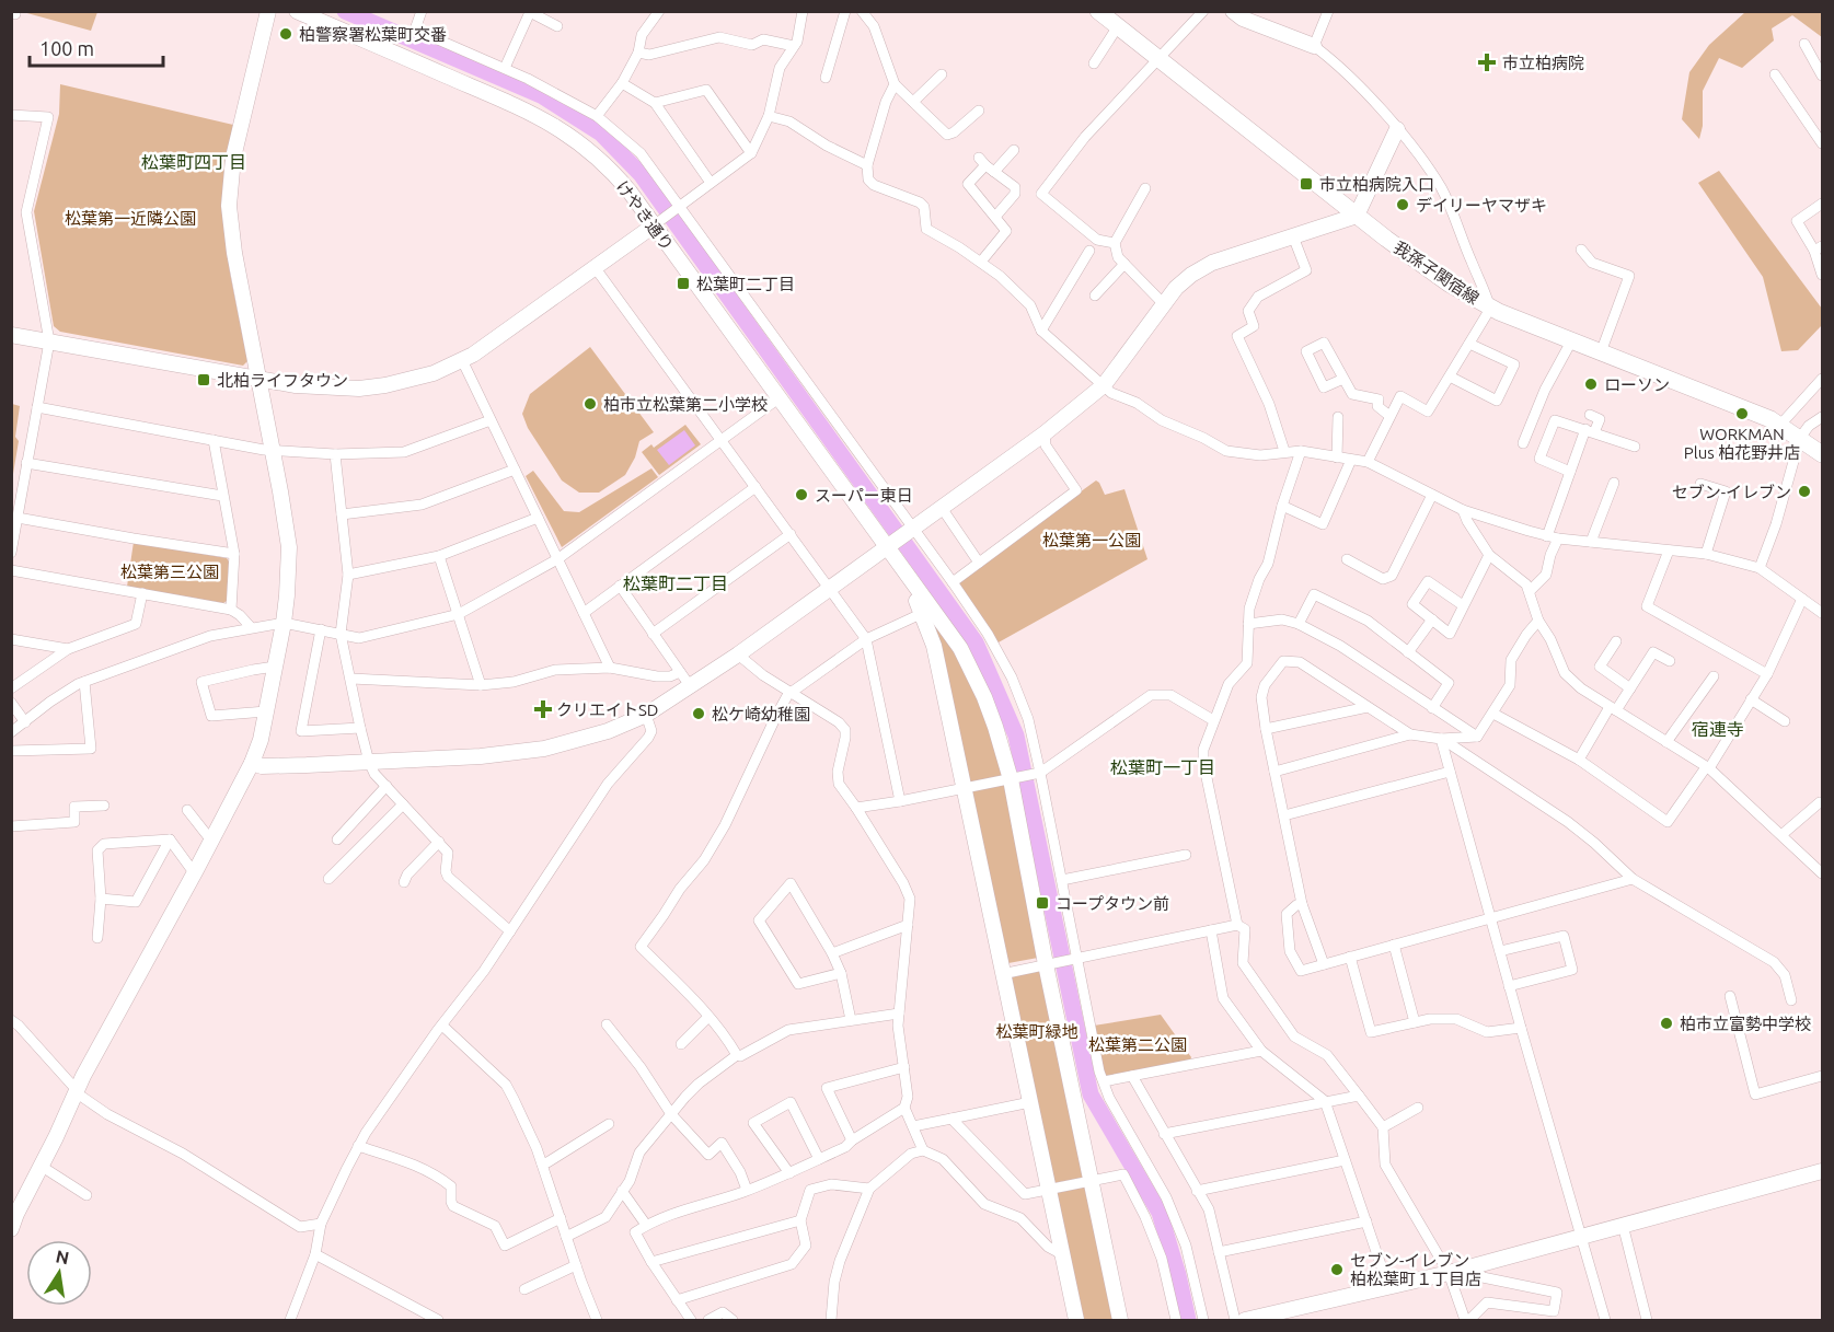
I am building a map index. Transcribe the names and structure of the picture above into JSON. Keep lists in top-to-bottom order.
{
  "streets": {
    "main road": ["我孫子関宿線"],
    "street": ["けやき通り"]
  },
  "districts": [
    "松葉町四丁目",
    "松葉町二丁目",
    "宿連寺",
    "松葉町一丁目"
  ],
  "parks": [
    "松葉第一近隣公園",
    "松葉第一公園",
    "松葉第三公園",
    "松葉町緑地",
    "松葉第二公園"
  ],
  "places": {
    "other": [
      "柏警察署松葉町交番",
      "デイリーヤマザキ",
      "ローソン",
      "柏市立松葉第二小学校",
      "WORKMAN Plus 柏花野井店",
      "セブン-イレブン",
      "スーパー東日",
      "松ケ崎幼稚園",
      "柏市立富勢中学校",
      "セブン-イレブン 柏松葉町１丁目店"
    ],
    "health": ["市立柏病院", "クリエイトSD"],
    "transit": [
      "市立柏病院入口",
      "松葉町二丁目",
      "北柏ライフタウン",
      "コープタウン前"
    ]
  },
  "scale_bar": "100 m",
  "north": "top"
}
